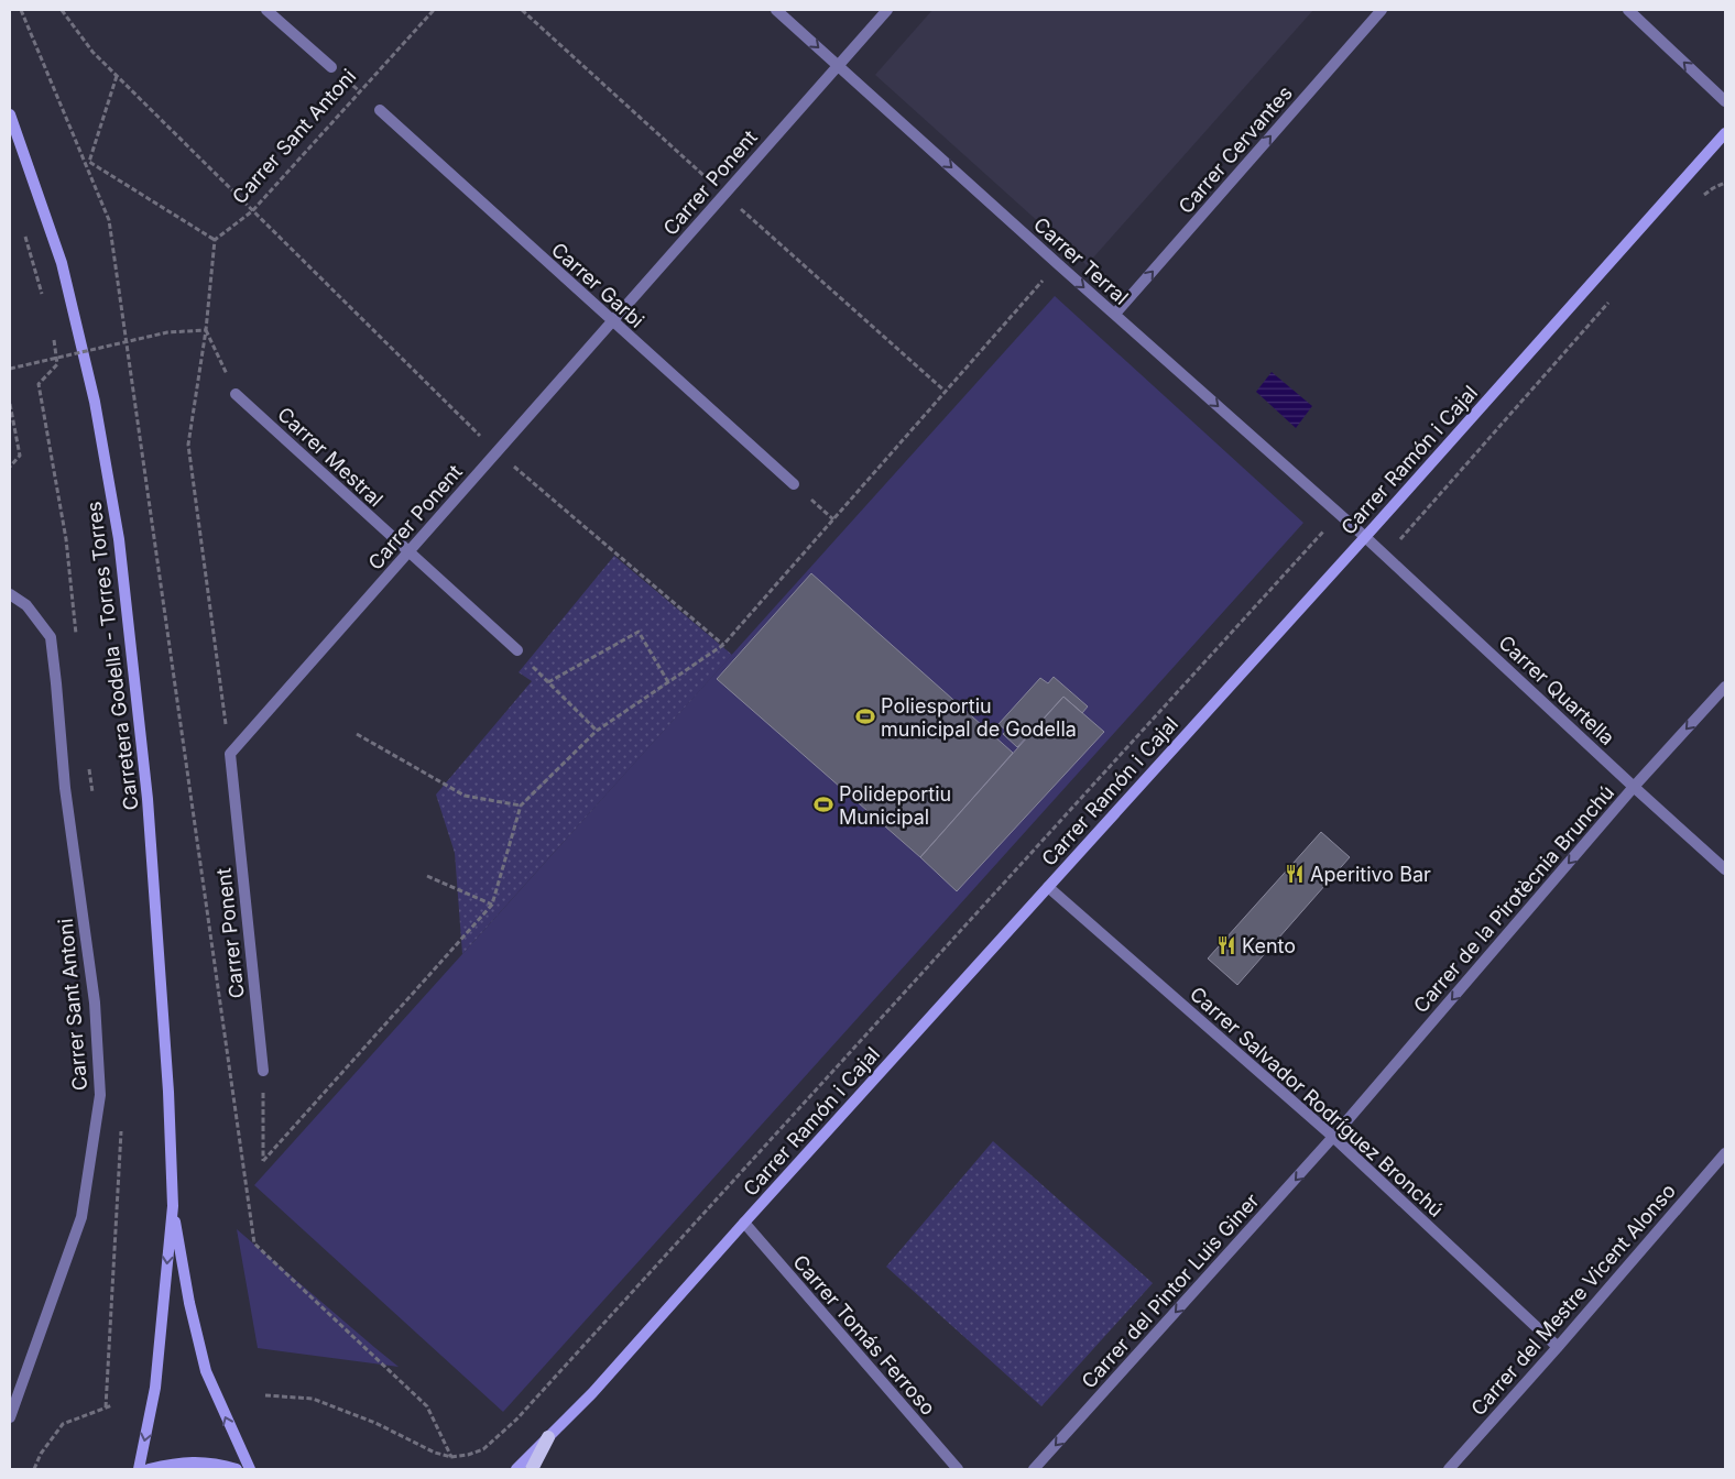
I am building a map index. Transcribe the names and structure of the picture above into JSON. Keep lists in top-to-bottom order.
{
  "streets": {
    "street": [
      "Carrer Sant Antoni",
      "Carrer Cervantes",
      "Carrer Ponent",
      "Carrer Terral",
      "Carrer Garbi",
      "Carrer Mestral",
      "Carrer Ramón i Cajal",
      "Carretera Godella - Torres Torres",
      "Carrer Quartella",
      "Carrer de la Pirotècnia Brunchú",
      "Carrer Salvador Rodríguez Bronchú",
      "Carrer del Pintor Luis Giner",
      "Carrer del Mestre Vicent Alonso",
      "Carrer Tomás Ferroso"
    ]
  },
  "crossings": [
    ["Carrer Cervantes", "Carrer Terral"],
    ["Carrer Ponent", "Carrer Terral"],
    ["Carrer Ponent", "Carrer Garbi"],
    ["Carrer Ponent", "Carrer Mestral"],
    ["Carrer Terral", "Carrer Ramón i Cajal"],
    ["Carrer Terral", "Carrer Quartella"],
    ["Carrer Ramón i Cajal", "Carrer Quartella"],
    ["Carrer Ramón i Cajal", "Carrer Salvador Rodríguez Bronchú"],
    ["Carrer Ramón i Cajal", "Carrer Tomás Ferroso"],
    ["Carrer Quartella", "Carrer de la Pirotècnia Brunchú"],
    ["Carrer de la Pirotècnia Brunchú", "Carrer Salvador Rodríguez Bronchú"],
    ["Carrer de la Pirotècnia Brunchú", "Carrer del Pintor Luis Giner"],
    ["Carrer Salvador Rodríguez Bronchú", "Carrer del Pintor Luis Giner"],
    ["Carrer Salvador Rodríguez Bronchú", "Carrer del Mestre Vicent Alonso"]
  ],
  "one_way": [
    "Carrer Cervantes",
    "Carrer Terral",
    "Carrer de la Pirotècnia Brunchú",
    "Carrer del Pintor Luis Giner"
  ],
  "places": {
    "sports": ["Poliesportiu municipal de Godella", "Polideportiu Municipal"],
    "restaurant": ["Aperitivo Bar", "Kento"]
  }
}
